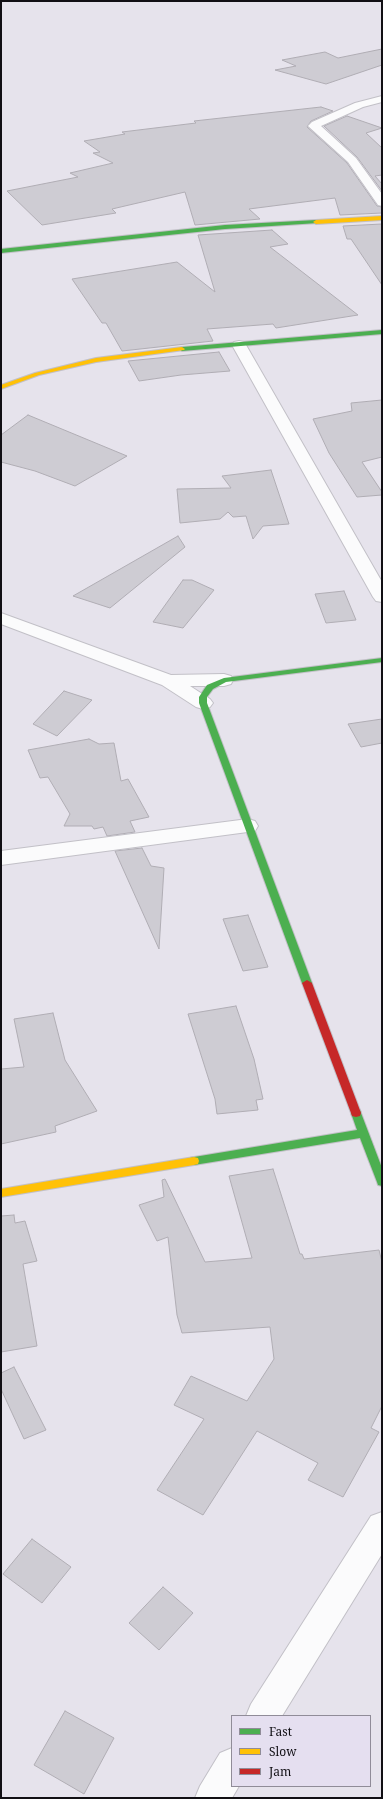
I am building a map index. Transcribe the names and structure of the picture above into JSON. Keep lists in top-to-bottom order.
{
  "legend": ["Fast", "Slow", "Jam"]
}
